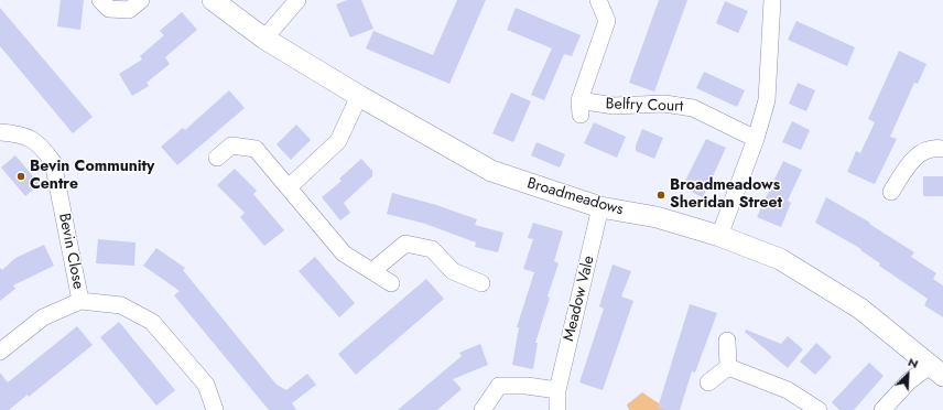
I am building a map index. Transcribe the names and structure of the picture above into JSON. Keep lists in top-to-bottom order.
{
  "streets": {
    "street": [
      "Belfry Court",
      "Broadmeadows",
      "Bevin Close",
      "Meadow Vale"
    ]
  },
  "crossings": [
    ["Broadmeadows", "Meadow Vale"]
  ],
  "places": ["Bevin Community Centre", "Broadmeadows Sheridan Street"],
  "north": "top right"
}
